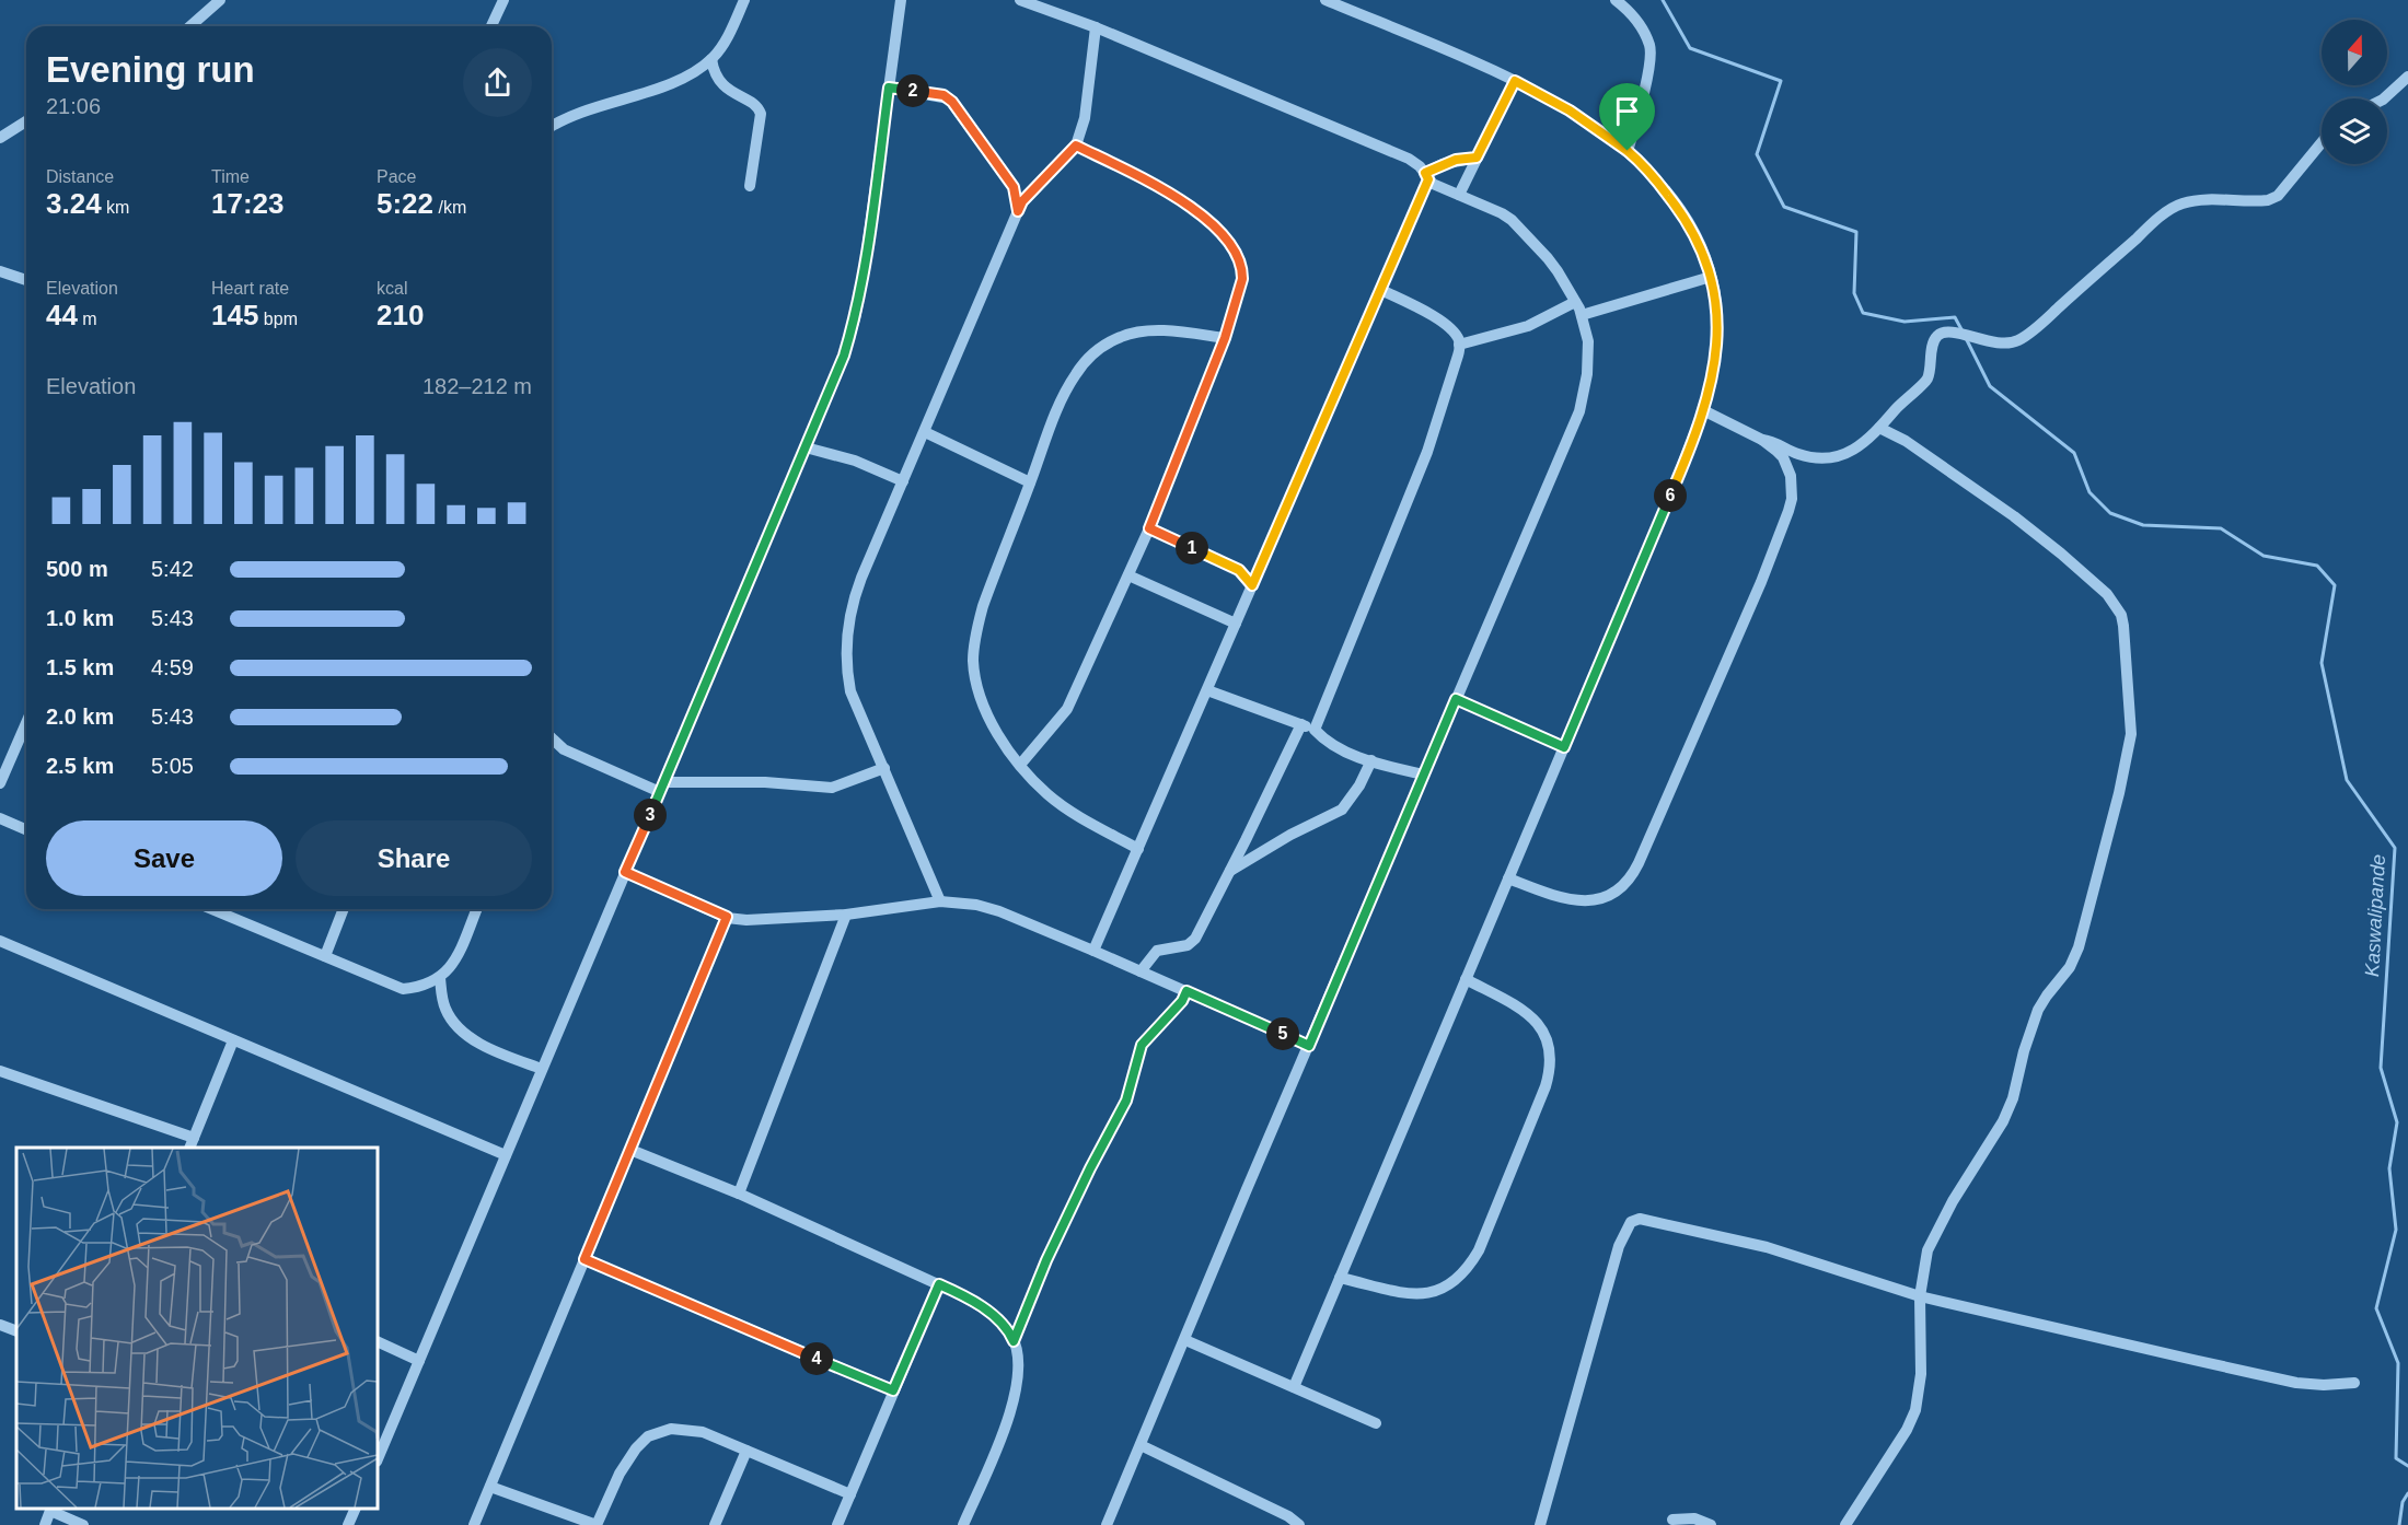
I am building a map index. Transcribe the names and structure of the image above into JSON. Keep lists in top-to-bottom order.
{
  "water": ["Kaswalipande"],
  "north": "top",
  "page": {
    "heading": ["Evening run", "21:06"],
    "pins": [
      "2",
      "6",
      "1",
      "3",
      "5",
      "4"
    ],
    "stats": [
      ["Distance", "3.24 km"],
      ["Time", "17:23"],
      ["Pace", "5:22 /km"],
      ["Elevation", "44 m"],
      ["Heart rate", "145 bpm"],
      ["kcal", "210"]
    ],
    "chart": ["Elevation", "182–212 m"],
    "list": [
      {
        "name": "500 m",
        "note": "5:42"
      },
      {
        "name": "1.0 km",
        "note": "5:43"
      },
      {
        "name": "1.5 km",
        "note": "4:59"
      },
      {
        "name": "2.0 km",
        "note": "5:43"
      },
      {
        "name": "2.5 km",
        "note": "5:05"
      }
    ],
    "buttons": ["Save", "Share"]
  }
}
